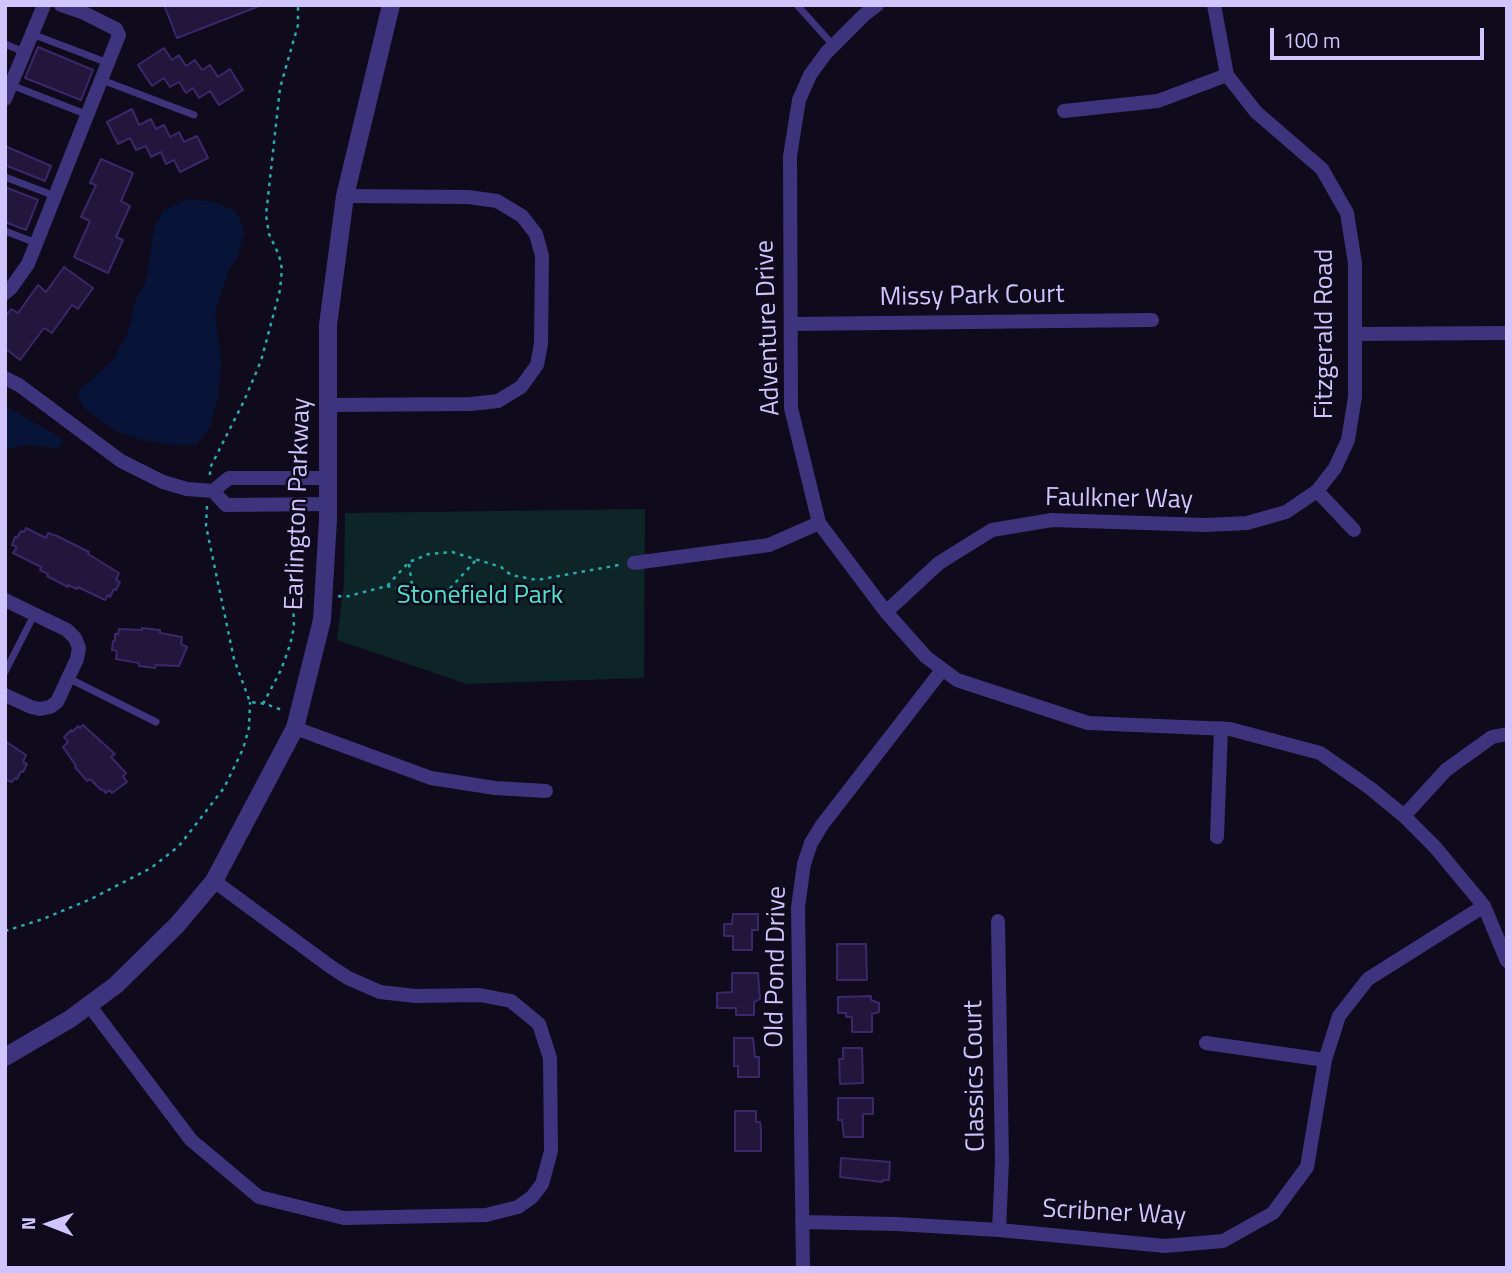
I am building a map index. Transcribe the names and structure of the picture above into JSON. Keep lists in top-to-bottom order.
{
  "streets": {
    "street": [
      "Missy Park Court",
      "Adventure Drive",
      "Fitzgerald Road",
      "Faulkner Way",
      "Earlington Parkway",
      "Old Pond Drive",
      "Classics Court",
      "Scribner Way"
    ]
  },
  "crossings": [
    ["Missy Park Court", "Adventure Drive"],
    ["Adventure Drive", "Faulkner Way"],
    ["Adventure Drive", "Old Pond Drive"],
    ["Adventure Drive", "Scribner Way"],
    ["Fitzgerald Road", "Faulkner Way"],
    ["Old Pond Drive", "Scribner Way"],
    ["Classics Court", "Scribner Way"]
  ],
  "parks": ["Stonefield Park"],
  "scale_bar": "100 m",
  "north": "left"
}
